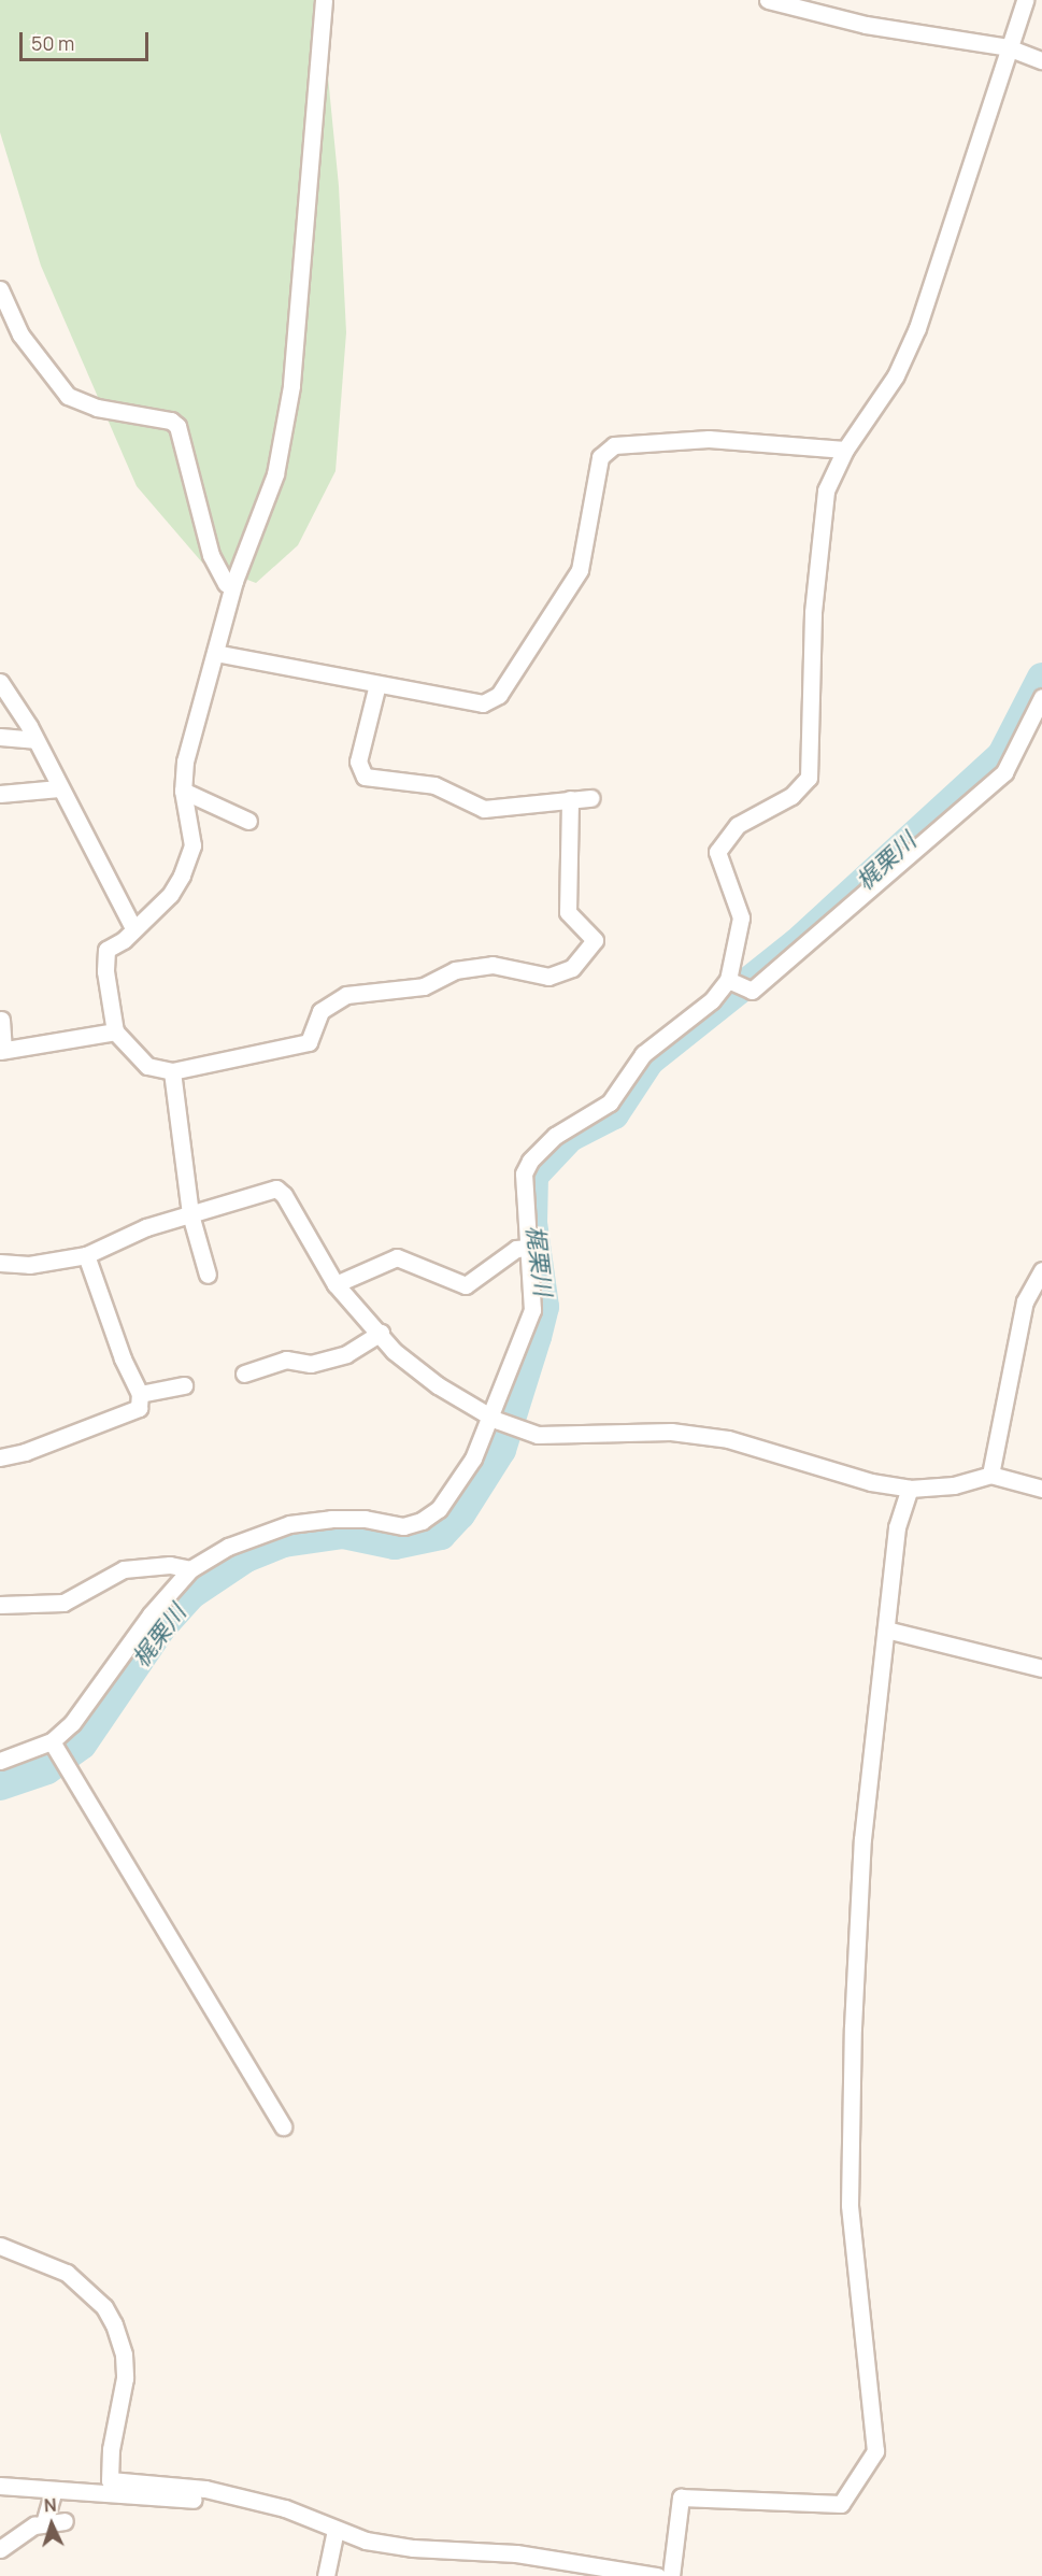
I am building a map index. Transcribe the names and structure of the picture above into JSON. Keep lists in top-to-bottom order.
{
  "water": ["梶栗川"],
  "scale_bar": "50 m",
  "north": "top"
}
